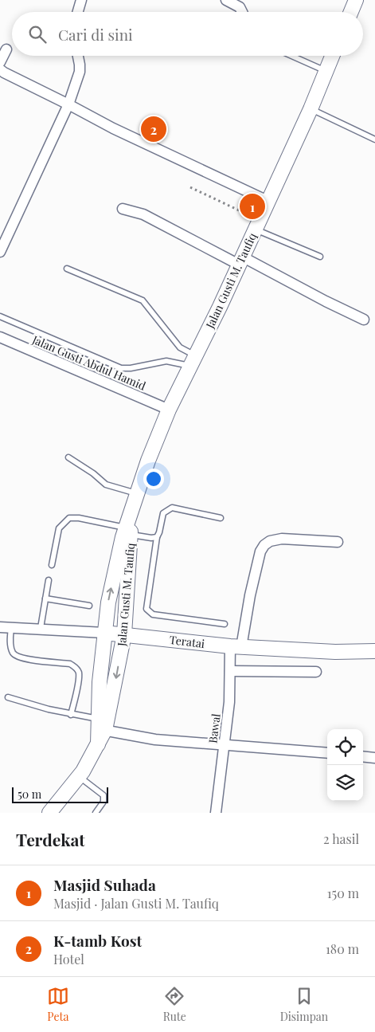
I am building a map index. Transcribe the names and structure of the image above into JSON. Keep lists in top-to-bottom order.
{
  "streets": {
    "main road": ["Jalan Gusti M. Taufiq", "Teratai"],
    "street": ["Jalan Gusti Abdul Hamid", "Bawal"]
  },
  "crossings": [
    ["Jalan Gusti M. Taufiq", "Jalan Gusti Abdul Hamid"],
    ["Jalan Gusti M. Taufiq", "Teratai"],
    ["Teratai", "Bawal"]
  ],
  "scale_bar": "50 m",
  "page": {
    "search": "Cari di sini",
    "pins": ["2", "1"],
    "scale": "50 m",
    "heading": ["Terdekat", "2 hasil"],
    "list": [
      {
        "mark": "1",
        "name": "Masjid Suhada",
        "note": "Masjid · Jalan Gusti M. Taufiq",
        "value": "150 m"
      },
      {
        "mark": "2",
        "name": "K-tamb Kost",
        "note": "Hotel",
        "value": "180 m"
      }
    ],
    "nav": ["Peta", "Rute", "Disimpan"]
  }
}
